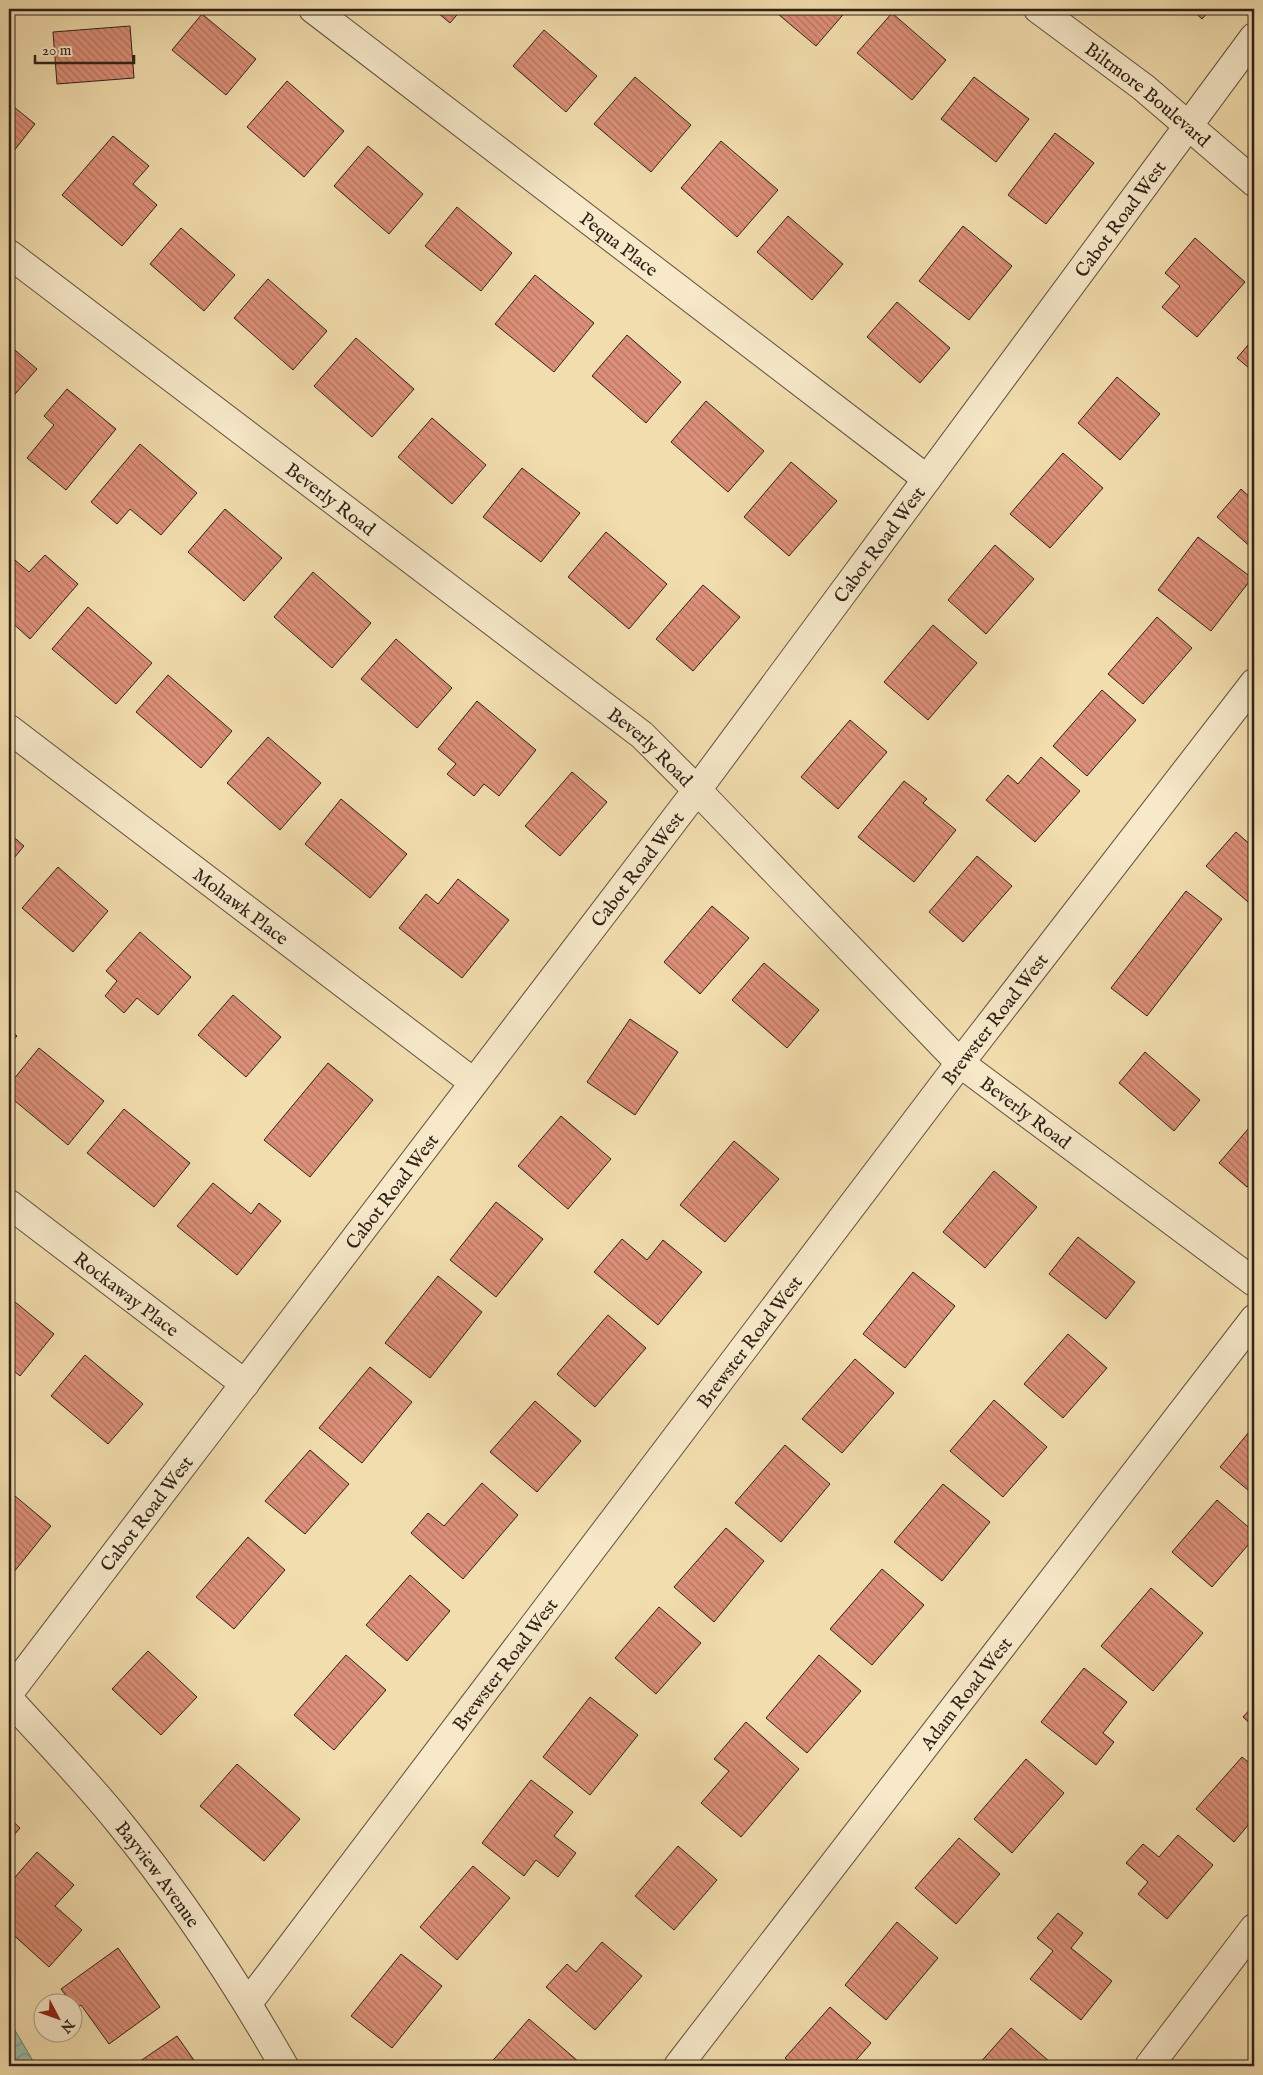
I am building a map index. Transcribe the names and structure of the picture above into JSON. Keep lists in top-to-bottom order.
{
  "streets": {
    "street": [
      "Biltmore Boulevard",
      "Cabot Road West",
      "Pequa Place",
      "Beverly Road",
      "Mohawk Place",
      "Brewster Road West",
      "Rockaway Place",
      "Adam Road West",
      "Bayview Avenue"
    ]
  },
  "crossings": [
    ["Biltmore Boulevard", "Cabot Road West"],
    ["Cabot Road West", "Pequa Place"],
    ["Cabot Road West", "Beverly Road"],
    ["Cabot Road West", "Mohawk Place"],
    ["Cabot Road West", "Rockaway Place"],
    ["Beverly Road", "Brewster Road West"],
    ["Brewster Road West", "Bayview Avenue"]
  ],
  "scale_bar": "20 m",
  "north": "bottom right"
}
